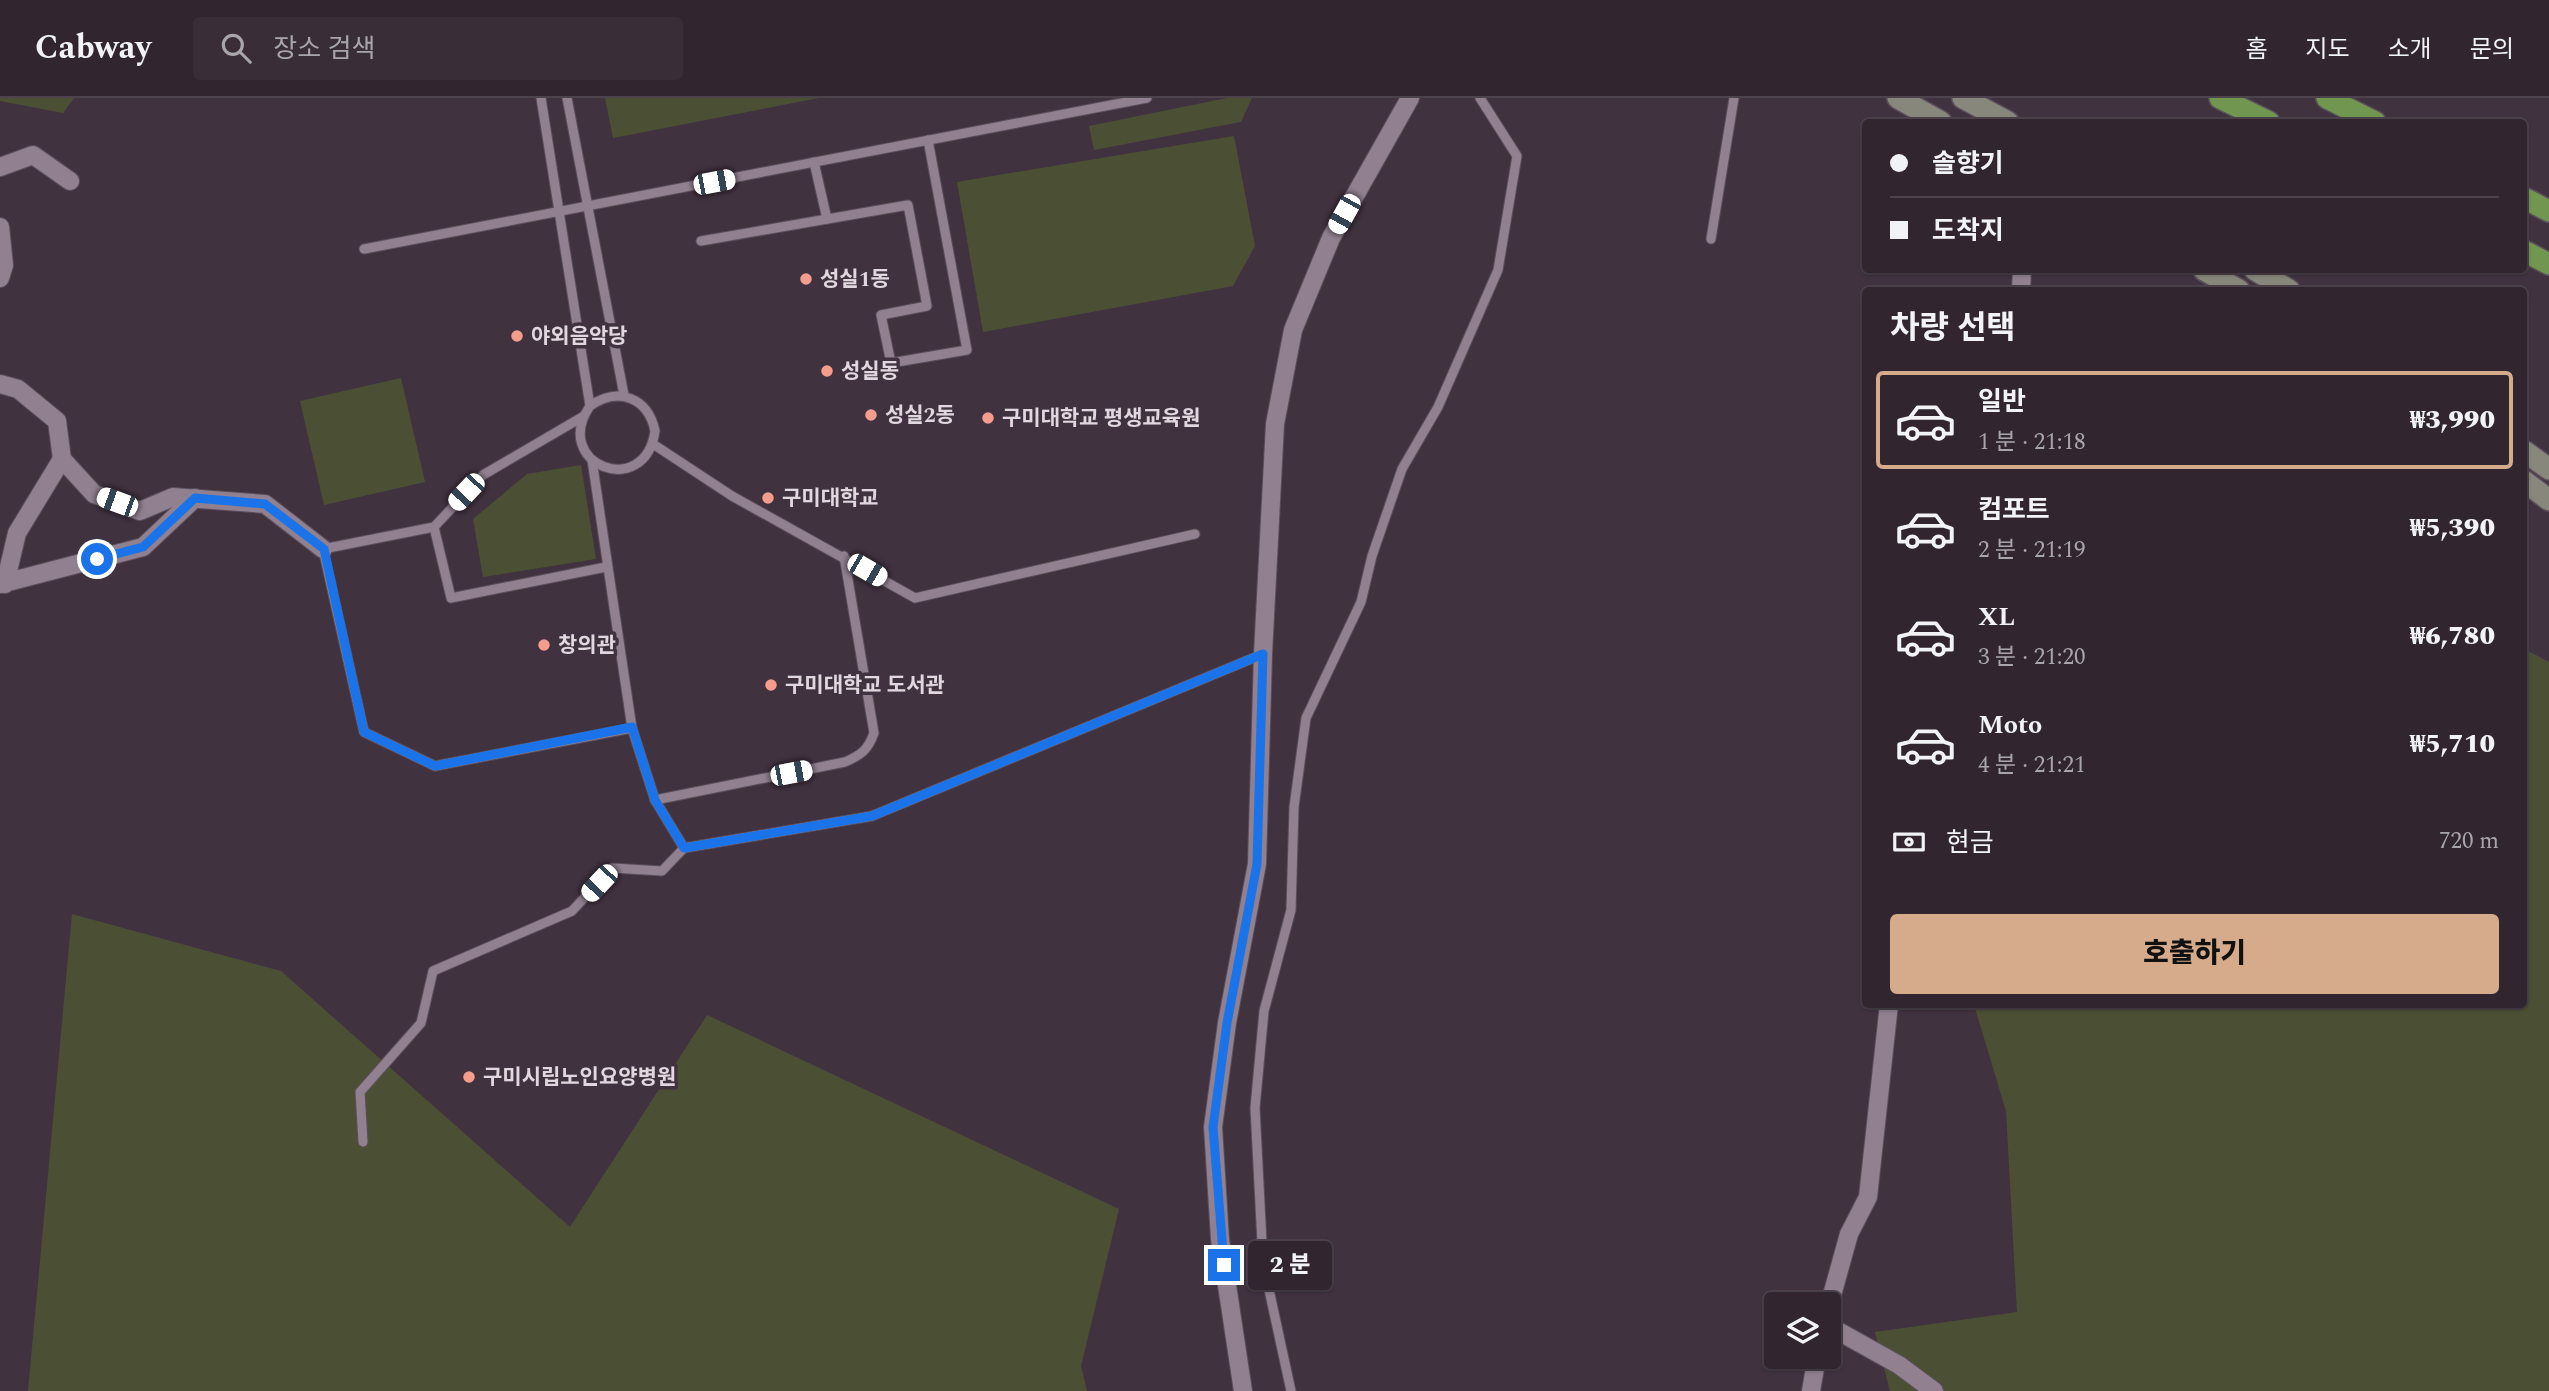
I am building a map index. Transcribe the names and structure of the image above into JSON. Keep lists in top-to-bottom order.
{
  "places": [
    "성실1동",
    "야외음악당",
    "성실동",
    "성실2동",
    "구미대학교 평생교육원",
    "구미대학교",
    "창의관",
    "구미대학교 도서관",
    "구미시립노인요양병원"
  ],
  "page": {
    "header": "Cabway",
    "search": "장소 검색",
    "nav": [
      "홈",
      "지도",
      "소개",
      "문의"
    ],
    "banner": ["솔향기", "도착지"],
    "heading": "차량 선택",
    "list": [
      {
        "name": "일반",
        "note": "1 분 · 21:18",
        "value": "₩3,990"
      },
      {
        "name": "컴포트",
        "note": "2 분 · 21:19",
        "value": "₩5,390"
      },
      {
        "name": "XL",
        "note": "3 분 · 21:20",
        "value": "₩6,780"
      },
      {
        "name": "Moto",
        "note": "4 분 · 21:21",
        "value": "₩5,710"
      }
    ],
    "pay": ["현금", "720 m"],
    "buttons": "호출하기",
    "bubble": "2 분"
  }
}
